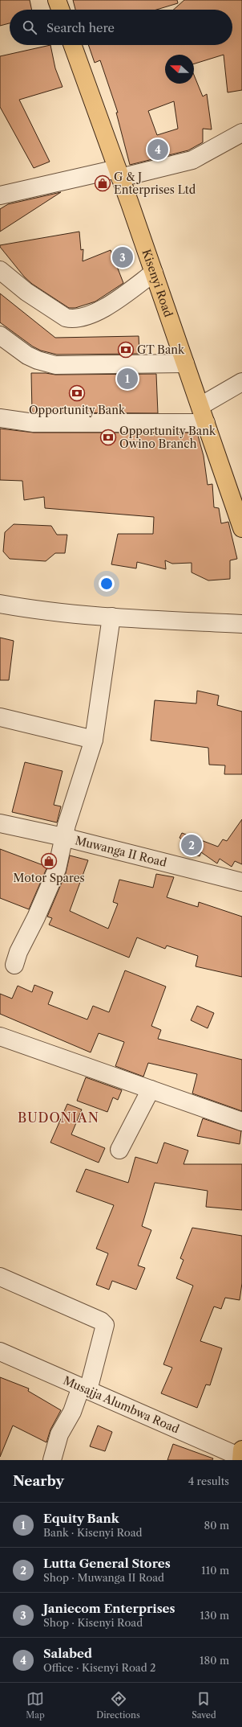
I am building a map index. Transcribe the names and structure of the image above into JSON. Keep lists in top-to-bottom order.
{
  "streets": {
    "main road": ["Kisenyi Road"],
    "street": ["Muwanga II Road", "Musajja Alumbwa Road"]
  },
  "districts": ["BUDONIAN"],
  "places": {
    "shop": ["G & J Enterprises Ltd", "Motor Spares"],
    "bank": ["GT Bank", "Opportunity Bank", "Opportunity Bank Owino Branch"]
  },
  "north": "left",
  "page": {
    "search": "Search here",
    "pins": [
      "4",
      "3",
      "1",
      "2"
    ],
    "heading": ["Nearby", "4 results"],
    "list": [
      {
        "mark": "1",
        "name": "Equity Bank",
        "note": "Bank · Kisenyi Road",
        "value": "80 m"
      },
      {
        "mark": "2",
        "name": "Lutta General Stores",
        "note": "Shop · Muwanga II Road",
        "value": "110 m"
      },
      {
        "mark": "3",
        "name": "Janiecom Enterprises",
        "note": "Shop · Kisenyi Road",
        "value": "130 m"
      },
      {
        "mark": "4",
        "name": "Salabed",
        "note": "Office · Kisenyi Road 2",
        "value": "180 m"
      }
    ],
    "nav": ["Map", "Directions", "Saved"]
  }
}
